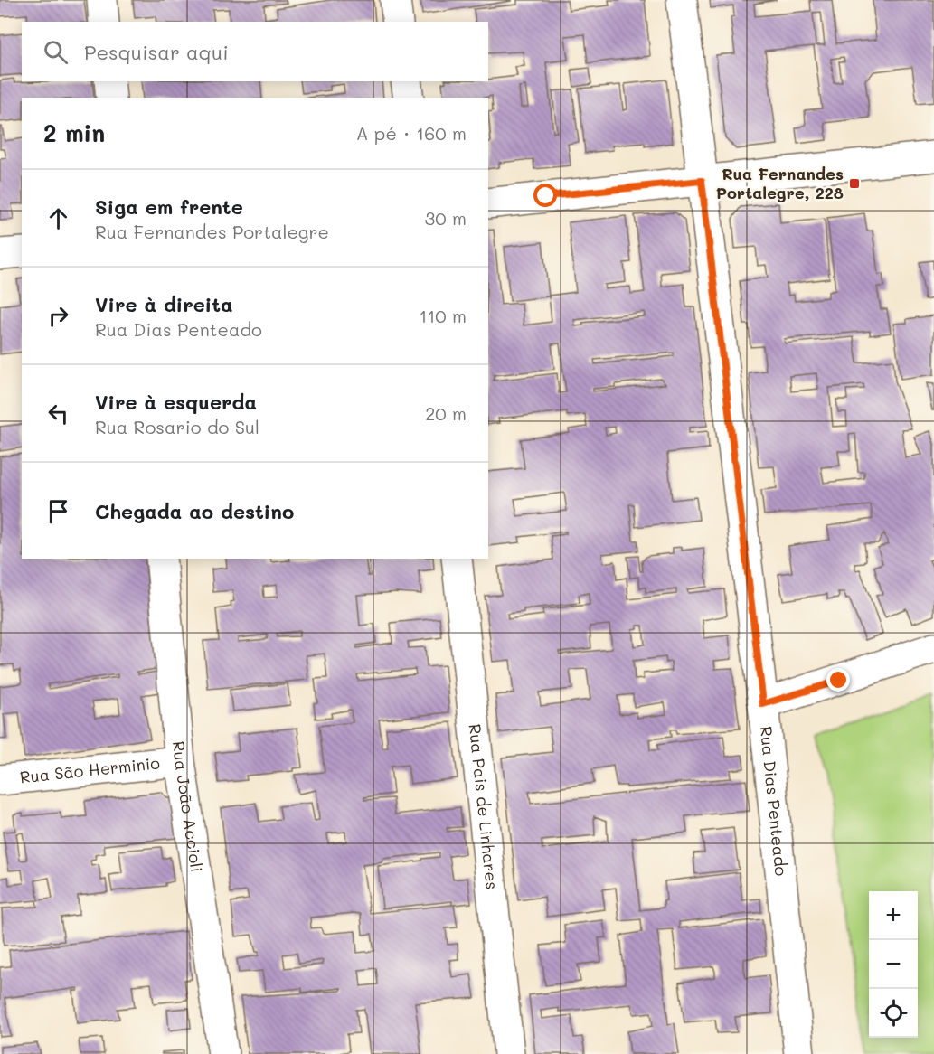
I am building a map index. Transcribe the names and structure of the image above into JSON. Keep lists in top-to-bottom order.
{
  "streets": {
    "street": [
      "Rua São Herminio",
      "Rua Dias Penteado",
      "Rua Pais de Linhares",
      "Rua João Accioli"
    ]
  },
  "crossings": [
    ["Rua São Herminio", "Rua João Accioli"]
  ],
  "places": {
    "transit": ["Rua Fernandes Portalegre, 228"]
  },
  "page": {
    "search": "Pesquisar aqui",
    "heading": ["2 min", "A pé · 160 m"],
    "list": [
      ["Siga em frente", "Rua Fernandes Portalegre", "30 m"],
      ["Vire à direita", "Rua Dias Penteado", "110 m"],
      ["Vire à esquerda", "Rua Rosario do Sul", "20 m"],
      "Chegada ao destino"
    ],
    "map_buttons": ["+", "−"]
  }
}
